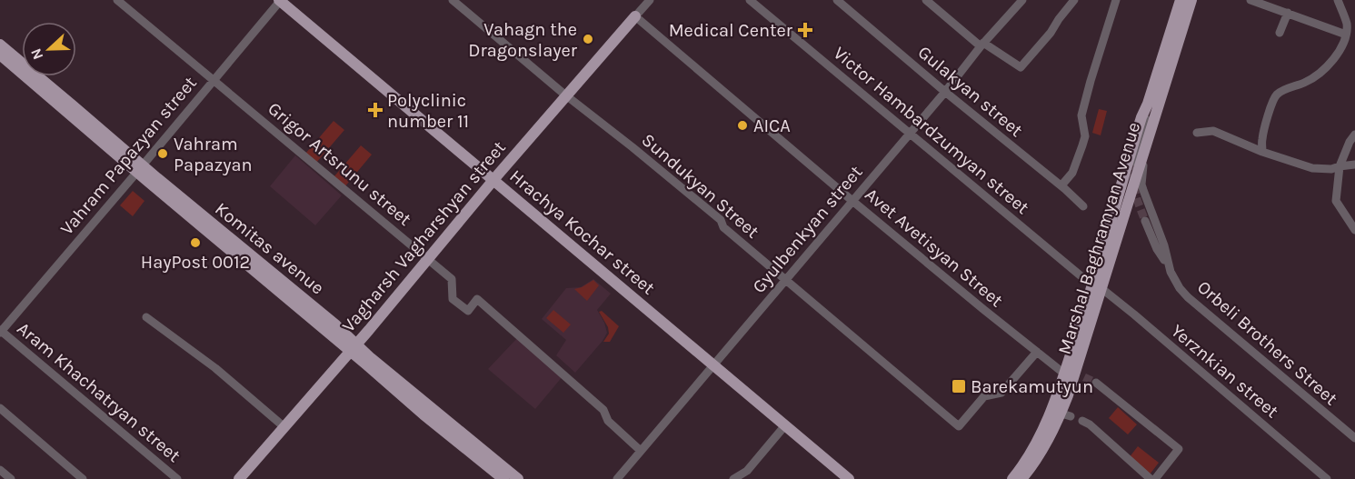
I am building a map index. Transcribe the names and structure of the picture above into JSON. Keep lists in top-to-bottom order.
{
  "streets": {
    "main road": [
      "Hrachya Kochar street",
      "Vagharsh Vagharshyan street",
      "Marshal Baghramyan Avenue",
      "Komitas avenue"
    ],
    "street": [
      "Gulakyan street",
      "Victor Hambardzumyan street",
      "Vahram Papazyan street",
      "Grigor Artsrunu street",
      "Sundukyan Street",
      "Gyulbenkyan street",
      "Avet Avetisyan Street",
      "Orbeli Brothers Street",
      "Yerznkian street",
      "Aram Khachatryan street"
    ]
  },
  "crossings": [
    ["Gulakyan street", "Gyulbenkyan street"],
    ["Victor Hambardzumyan street", "Gyulbenkyan street"],
    ["Victor Hambardzumyan street", "Marshal Baghramyan Avenue"],
    ["Victor Hambardzumyan street", "Yerznkian street"],
    ["Vahram Papazyan street", "Grigor Artsrunu street"],
    ["Vahram Papazyan street", "Hrachya Kochar street"],
    ["Vahram Papazyan street", "Komitas avenue"],
    ["Vahram Papazyan street", "Aram Khachatryan street"],
    ["Grigor Artsrunu street", "Gyulbenkyan street"],
    ["Grigor Artsrunu street", "Vagharsh Vagharshyan street"],
    ["Sundukyan Street", "Gyulbenkyan street"],
    ["Sundukyan Street", "Vagharsh Vagharshyan street"],
    ["Sundukyan Street", "Avet Avetisyan Street"],
    ["Gyulbenkyan street", "Hrachya Kochar street"],
    ["Gyulbenkyan street", "Avet Avetisyan Street"],
    ["Hrachya Kochar street", "Vagharsh Vagharshyan street"],
    ["Vagharsh Vagharshyan street", "Avet Avetisyan Street"],
    ["Vagharsh Vagharshyan street", "Komitas avenue"],
    ["Marshal Baghramyan Avenue", "Avet Avetisyan Street"],
    ["Marshal Baghramyan Avenue", "Orbeli Brothers Street"],
    ["Marshal Baghramyan Avenue", "Yerznkian street"]
  ],
  "places": {
    "health": ["Medical Center", "Polyclinic number 11"],
    "other": [
      "Vahagn the Dragonslayer",
      "AICA",
      "Vahram Papazyan",
      "HayPost 0012"
    ],
    "transit": ["Barekamutyun"]
  },
  "north": "left"
}
